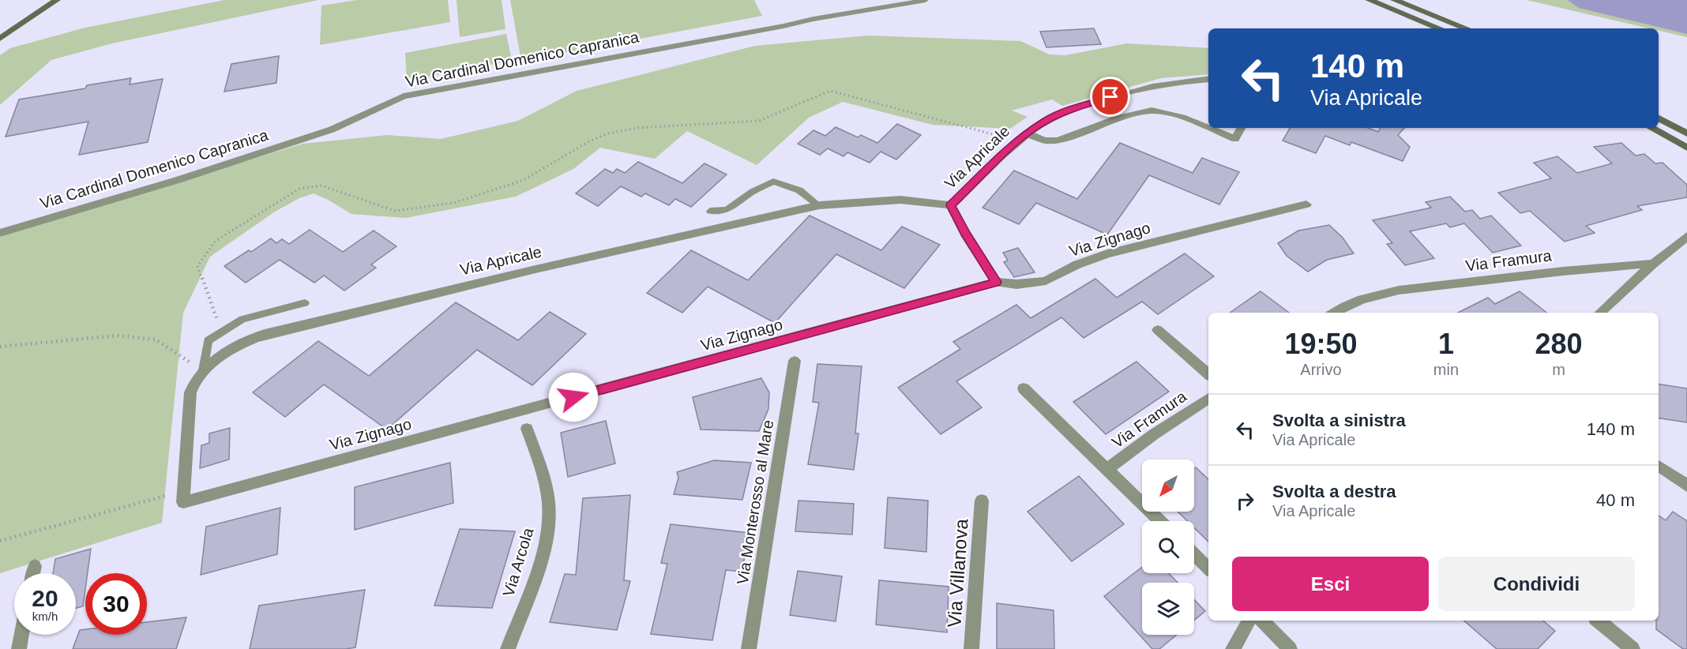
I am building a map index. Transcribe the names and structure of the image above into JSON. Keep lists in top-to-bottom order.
{
  "streets": {
    "street": [
      "Via Cardinal Domenico Capranica",
      "Via Apricale",
      "Via Zignago",
      "Via Framura",
      "Via Monterosso al Mare",
      "Via Arcola",
      "Via Villanova"
    ]
  },
  "crossings": [
    ["Via Apricale", "Via Zignago"]
  ],
  "north": "bottom left",
  "page": {
    "turn": ["140 m", "Via Apricale"],
    "eta": [
      "19:50",
      "Arrivo",
      "1",
      "min",
      "280",
      "m"
    ],
    "list": [
      {
        "name": "Svolta a sinistra",
        "note": "Via Apricale",
        "value": "140 m"
      },
      {
        "name": "Svolta a destra",
        "note": "Via Apricale",
        "value": "40 m"
      }
    ],
    "buttons": ["Esci", "Condividi"],
    "speed": "20 km/h",
    "limit": "30"
  }
}
